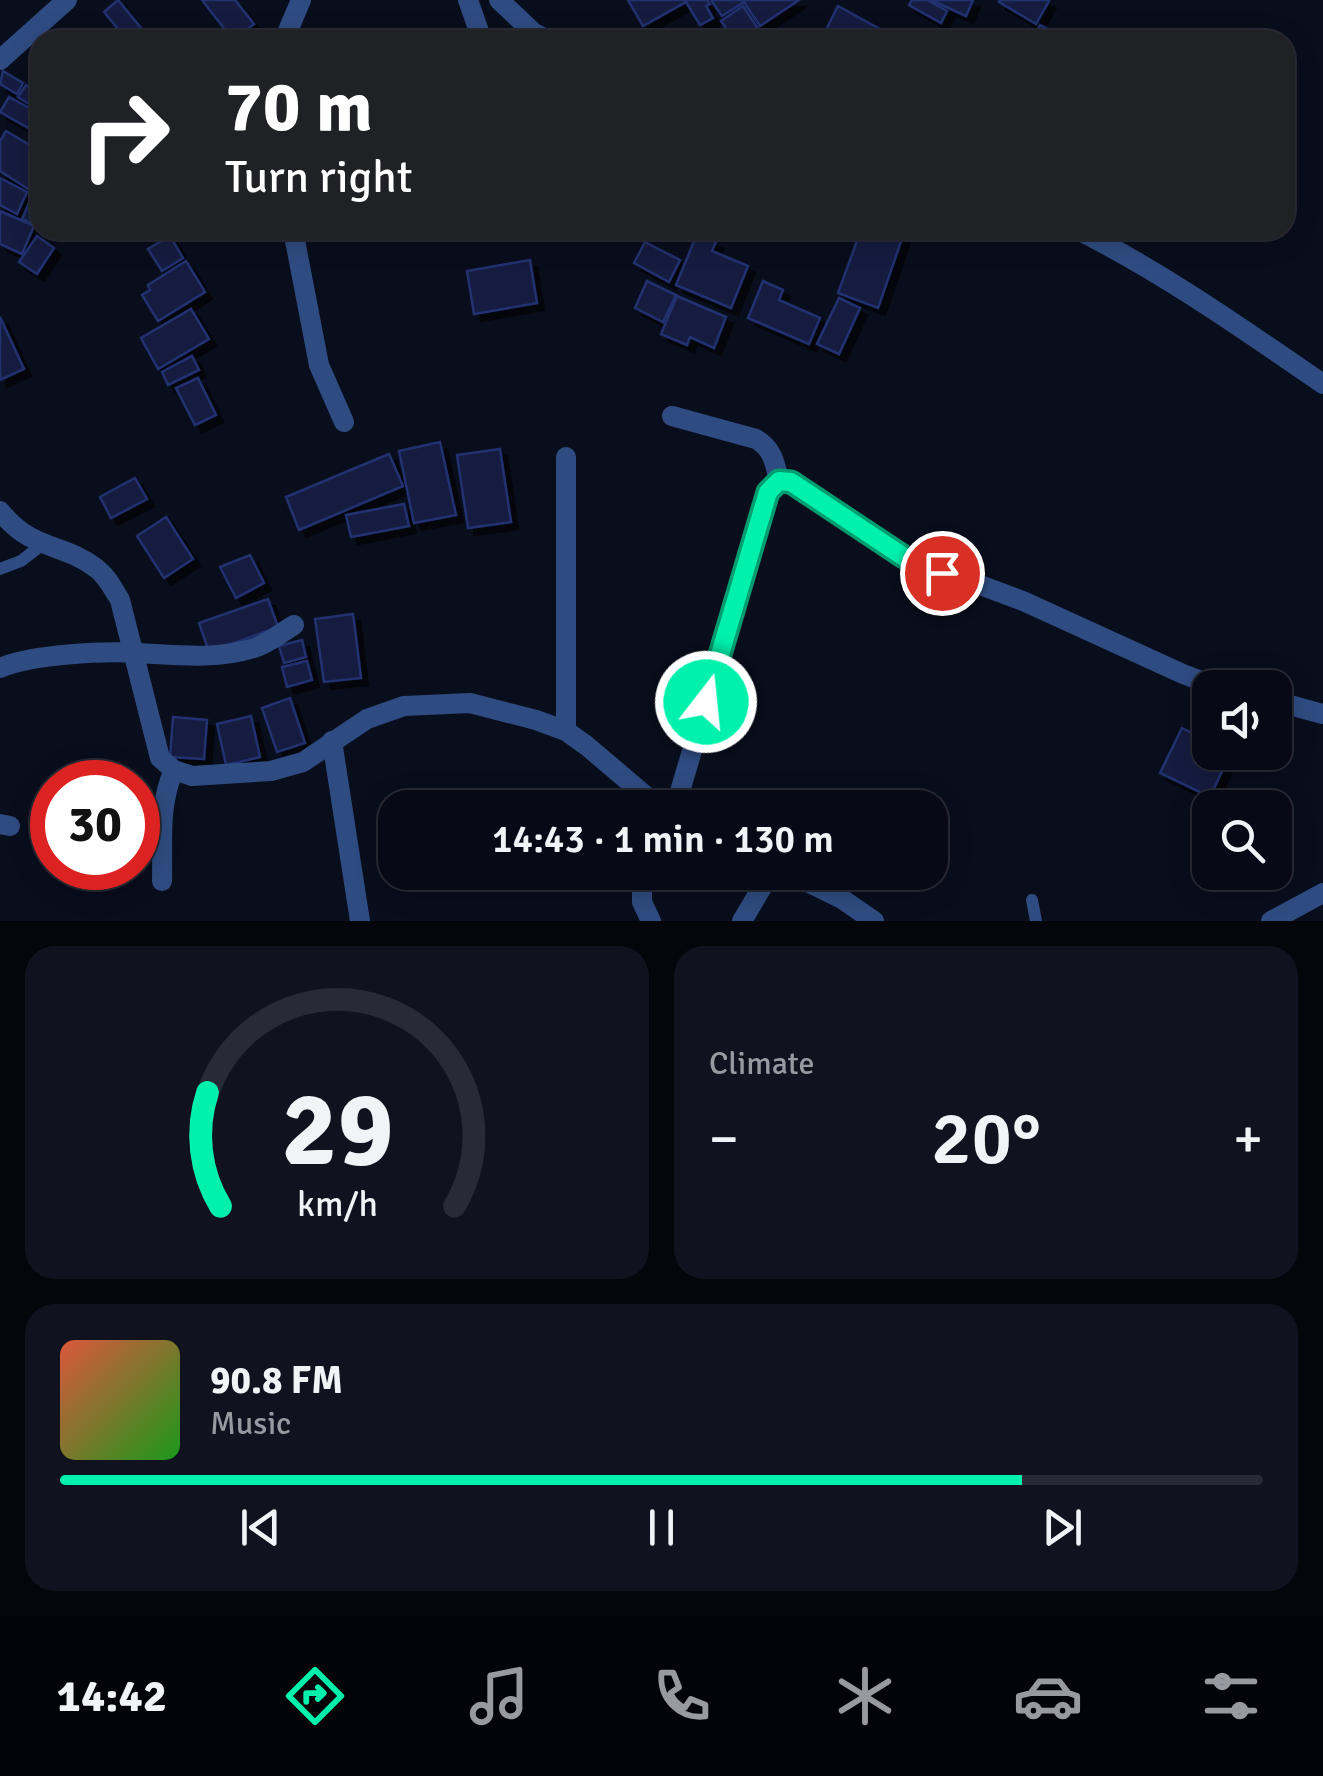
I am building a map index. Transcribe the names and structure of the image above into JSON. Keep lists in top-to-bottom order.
{
  "page": {
    "turn": ["70 m", "Turn right"],
    "limit": "30",
    "trip": "14:43 · 1 min · 130 m",
    "tile": "Climate",
    "heat": ["−", "20°", "+"],
    "song": ["90.8 FM", "Music"],
    "tabs": "14:42",
    "gauge": ["29", "km/h"]
  }
}
